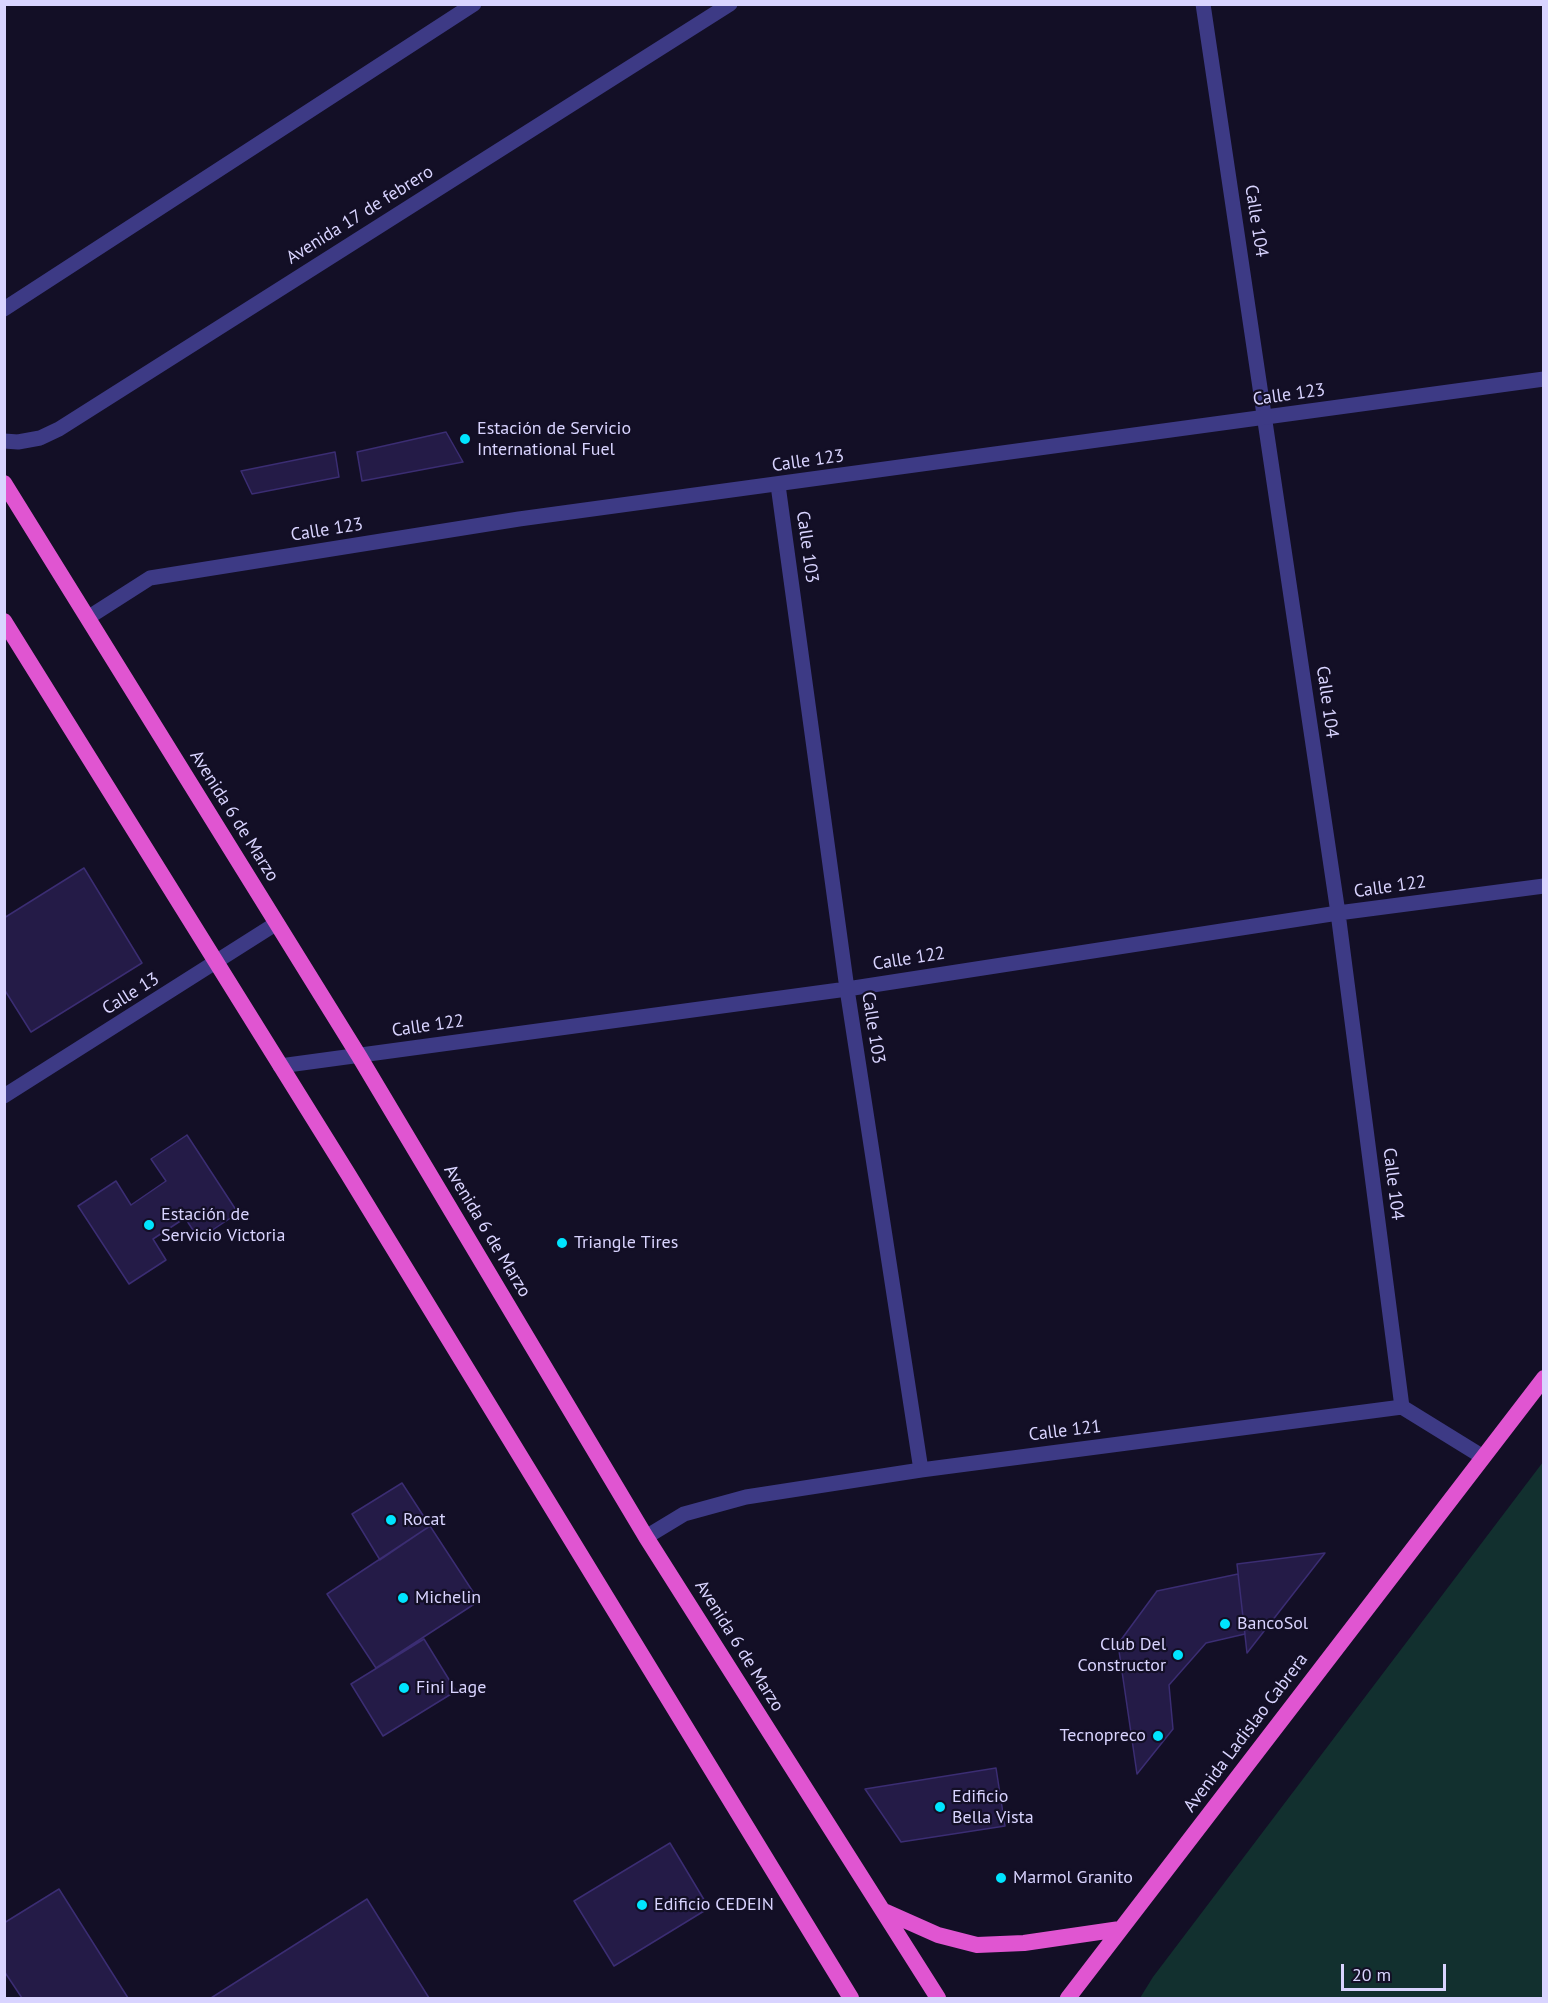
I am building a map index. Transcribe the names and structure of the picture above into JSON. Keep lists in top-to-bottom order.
{
  "streets": {
    "highway": ["Avenida 6 de Marzo", "Avenida Ladislao Cabrera"],
    "street": [
      "Avenida 17 de febrero",
      "Calle 104",
      "Calle 123",
      "Calle 103",
      "Calle 122",
      "Calle 13",
      "Calle 121"
    ]
  },
  "crossings": [
    ["Calle 104", "Calle 123"],
    ["Calle 104", "Calle 122"],
    ["Calle 104", "Calle 121"],
    ["Calle 123", "Calle 103"],
    ["Calle 123", "Avenida 6 de Marzo"],
    ["Calle 103", "Calle 122"],
    ["Calle 103", "Calle 121"],
    ["Avenida 6 de Marzo", "Calle 122"],
    ["Avenida 6 de Marzo", "Calle 13"],
    ["Avenida 6 de Marzo", "Calle 121"]
  ],
  "places": [
    "Estación de Servicio International Fuel",
    "Estación de Servicio Victoria",
    "Triangle Tires",
    "Rocat",
    "Michelin",
    "BancoSol",
    "Club Del Constructor",
    "Fini Lage",
    "Tecnopreco",
    "Edificio Bella Vista",
    "Marmol Granito",
    "Edificio CEDEIN"
  ],
  "scale_bar": "20 m"
}
